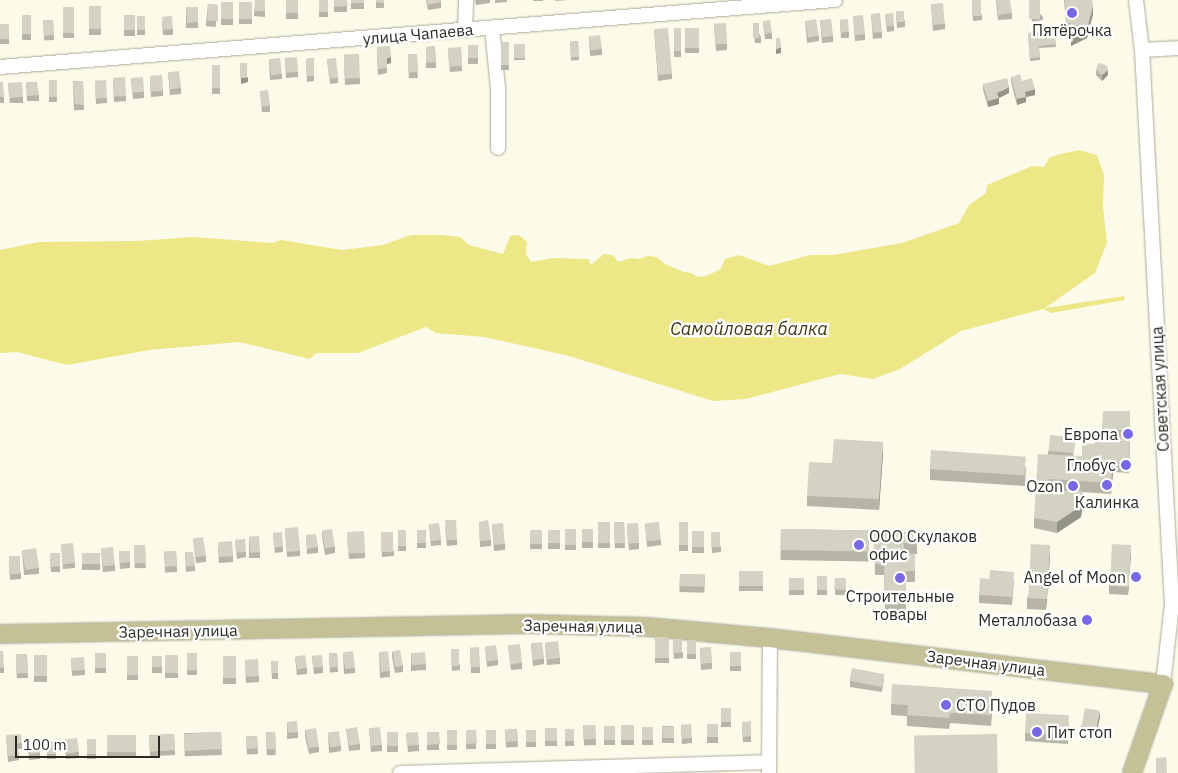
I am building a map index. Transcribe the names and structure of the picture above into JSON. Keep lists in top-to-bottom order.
{
  "streets": {
    "main road": ["Советская улица", "Заречная улица"],
    "street": ["улица Чапаева"]
  },
  "crossings": [
    ["Советская улица", "Заречная улица"]
  ],
  "water": ["Самойловая балка"],
  "places": [
    "Пятёрочка",
    "Европа",
    "Глобус",
    "Калинка",
    "Ozon",
    "ООО Скулаков офис",
    "Angel of Moon",
    "Строительные товары",
    "Металлобаза",
    "СТО Пудов",
    "Пит стоп"
  ],
  "scale_bar": "100 m"
}
